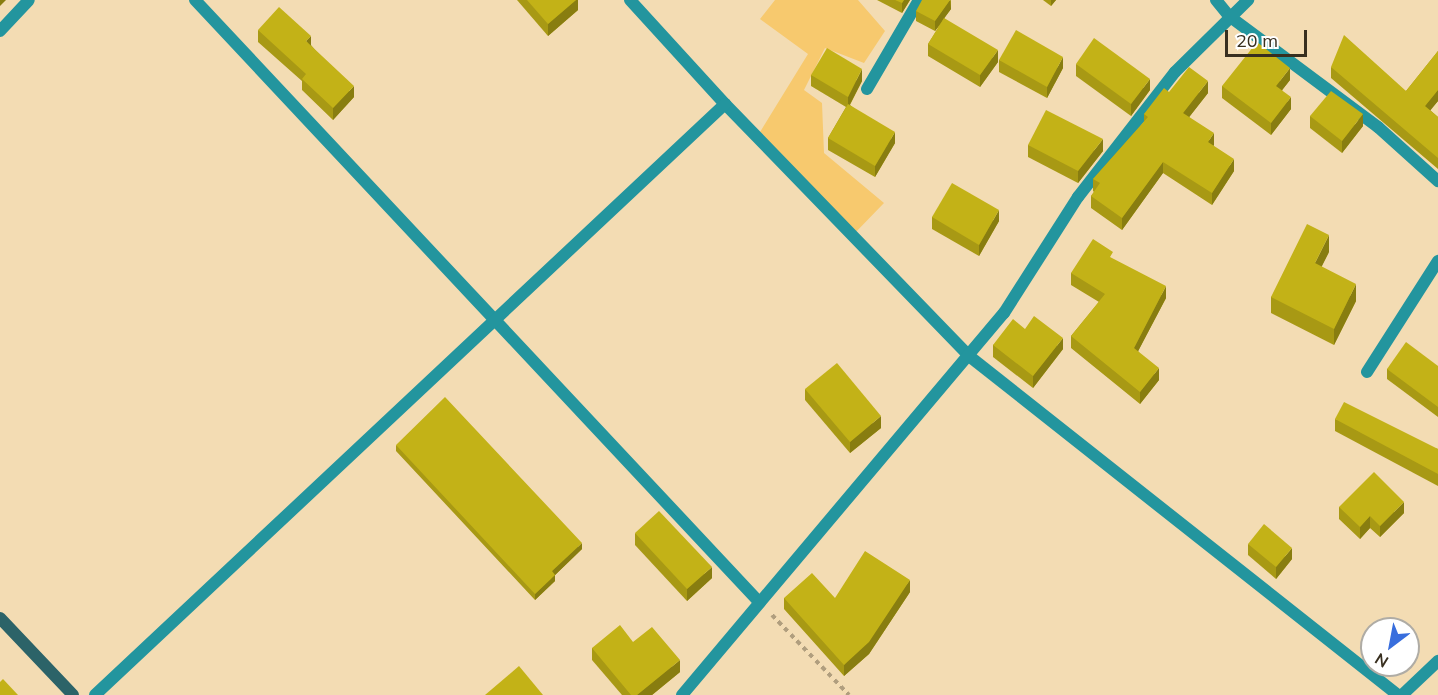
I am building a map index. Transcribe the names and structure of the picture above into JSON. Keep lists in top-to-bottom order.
{
  "scale_bar": "20 m",
  "north": "bottom left"
}
